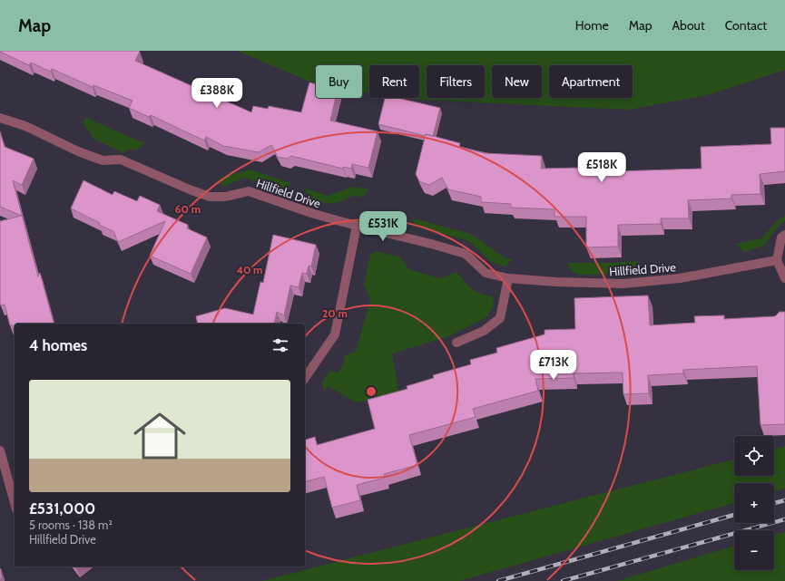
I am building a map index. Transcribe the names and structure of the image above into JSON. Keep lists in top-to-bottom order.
{
  "streets": {
    "street": ["Hillfield Drive"]
  },
  "page": {
    "header": "Map",
    "nav": [
      "Home",
      "Map",
      "About",
      "Contact"
    ],
    "chip": [
      "Buy",
      "Rent",
      "Filters",
      "New",
      "Apartment"
    ],
    "price": [
      "£388K",
      "£518K",
      "£531K",
      "£713K"
    ],
    "heading": "4 homes",
    "list": [
      {
        "name": "£531,000",
        "note": "5 rooms · 138 m² · Hillfield Drive"
      }
    ],
    "map_buttons": ["+", "−"]
  },
  "rings": ["60 m", "40 m", "20 m"]
}
